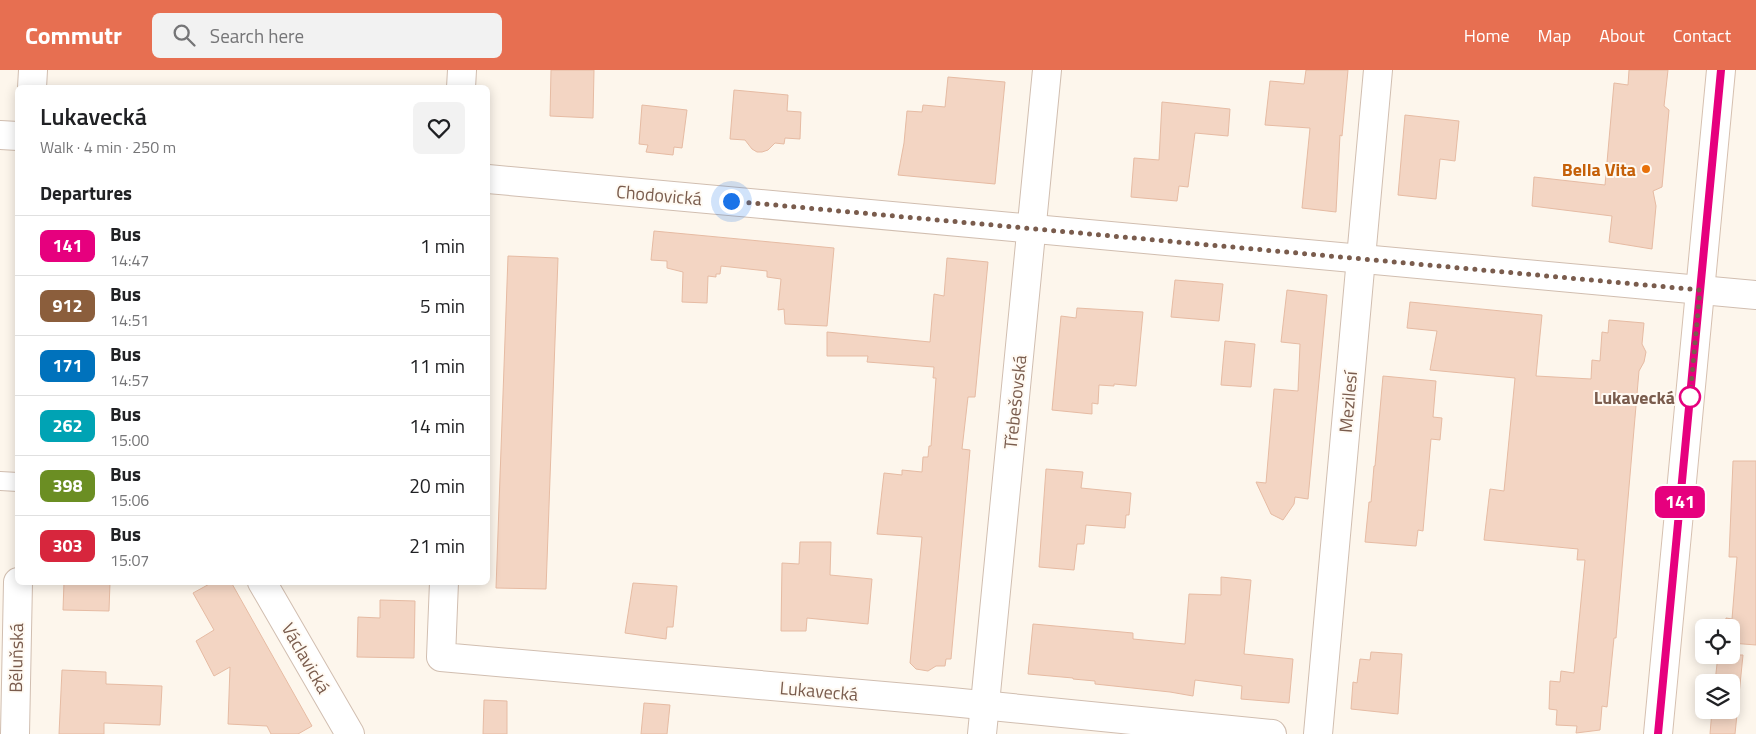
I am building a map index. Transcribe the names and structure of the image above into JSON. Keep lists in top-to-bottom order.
{
  "streets": {
    "street": [
      "Chodovická",
      "Třebešovská",
      "Mezilesí",
      "Běluňská",
      "Václavická",
      "Lukavecká"
    ]
  },
  "crossings": [
    ["Chodovická", "Třebešovská"],
    ["Chodovická", "Mezilesí"],
    ["Třebešovská", "Lukavecká"]
  ],
  "places": ["Bella Vita", "Lukavecká"],
  "lines": ["bus line 141"],
  "page": {
    "header": "Commutr",
    "search": "Search here",
    "nav": [
      "Home",
      "Map",
      "About",
      "Contact"
    ],
    "on_map": "141",
    "heading": [
      ["Lukavecká", "Walk · 4 min · 250 m"],
      "Departures"
    ],
    "list": [
      {
        "mark": "141",
        "name": "Bus",
        "note": "14:47",
        "value": "1 min"
      },
      {
        "mark": "912",
        "name": "Bus",
        "note": "14:51",
        "value": "5 min"
      },
      {
        "mark": "171",
        "name": "Bus",
        "note": "14:57",
        "value": "11 min"
      },
      {
        "mark": "262",
        "name": "Bus",
        "note": "15:00",
        "value": "14 min"
      },
      {
        "mark": "398",
        "name": "Bus",
        "note": "15:06",
        "value": "20 min"
      },
      {
        "mark": "303",
        "name": "Bus",
        "note": "15:07",
        "value": "21 min"
      }
    ]
  }
}
